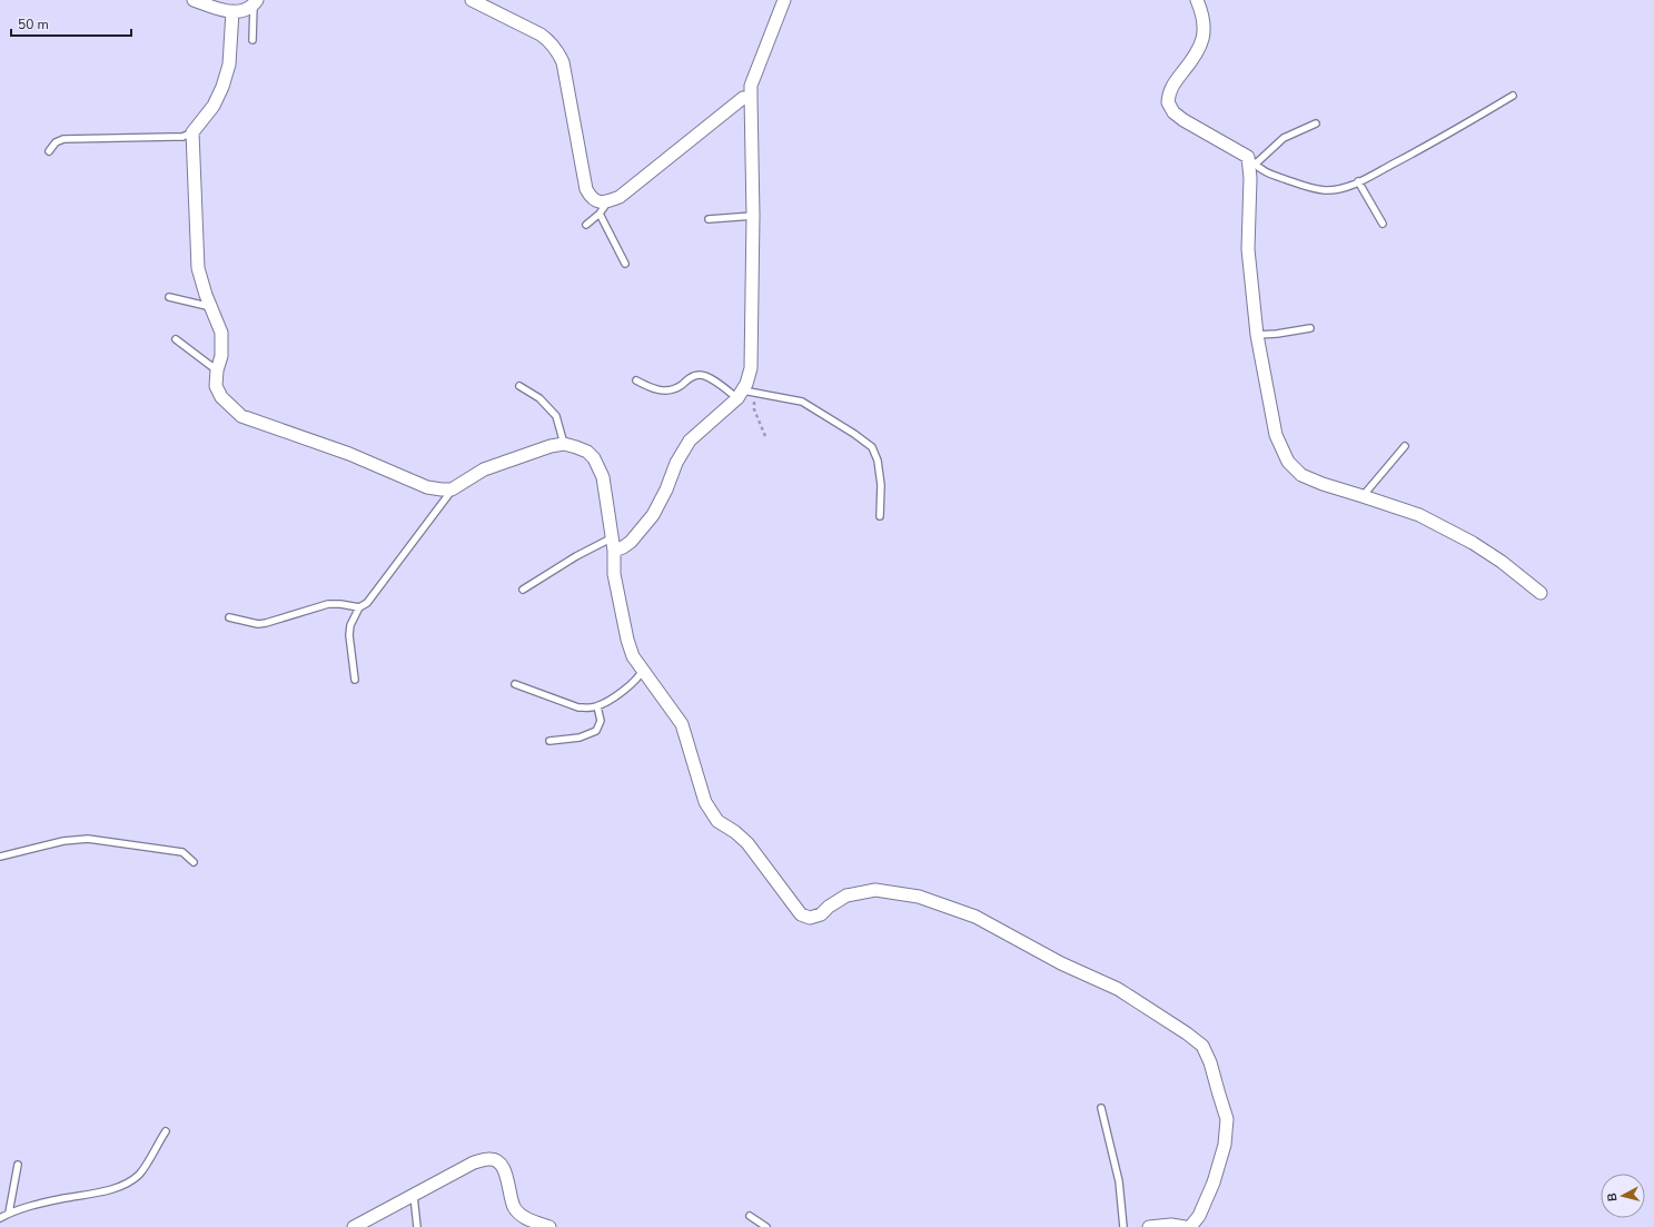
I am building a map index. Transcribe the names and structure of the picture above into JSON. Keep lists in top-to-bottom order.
{
  "scale_bar": "50 m",
  "north": "left"
}
